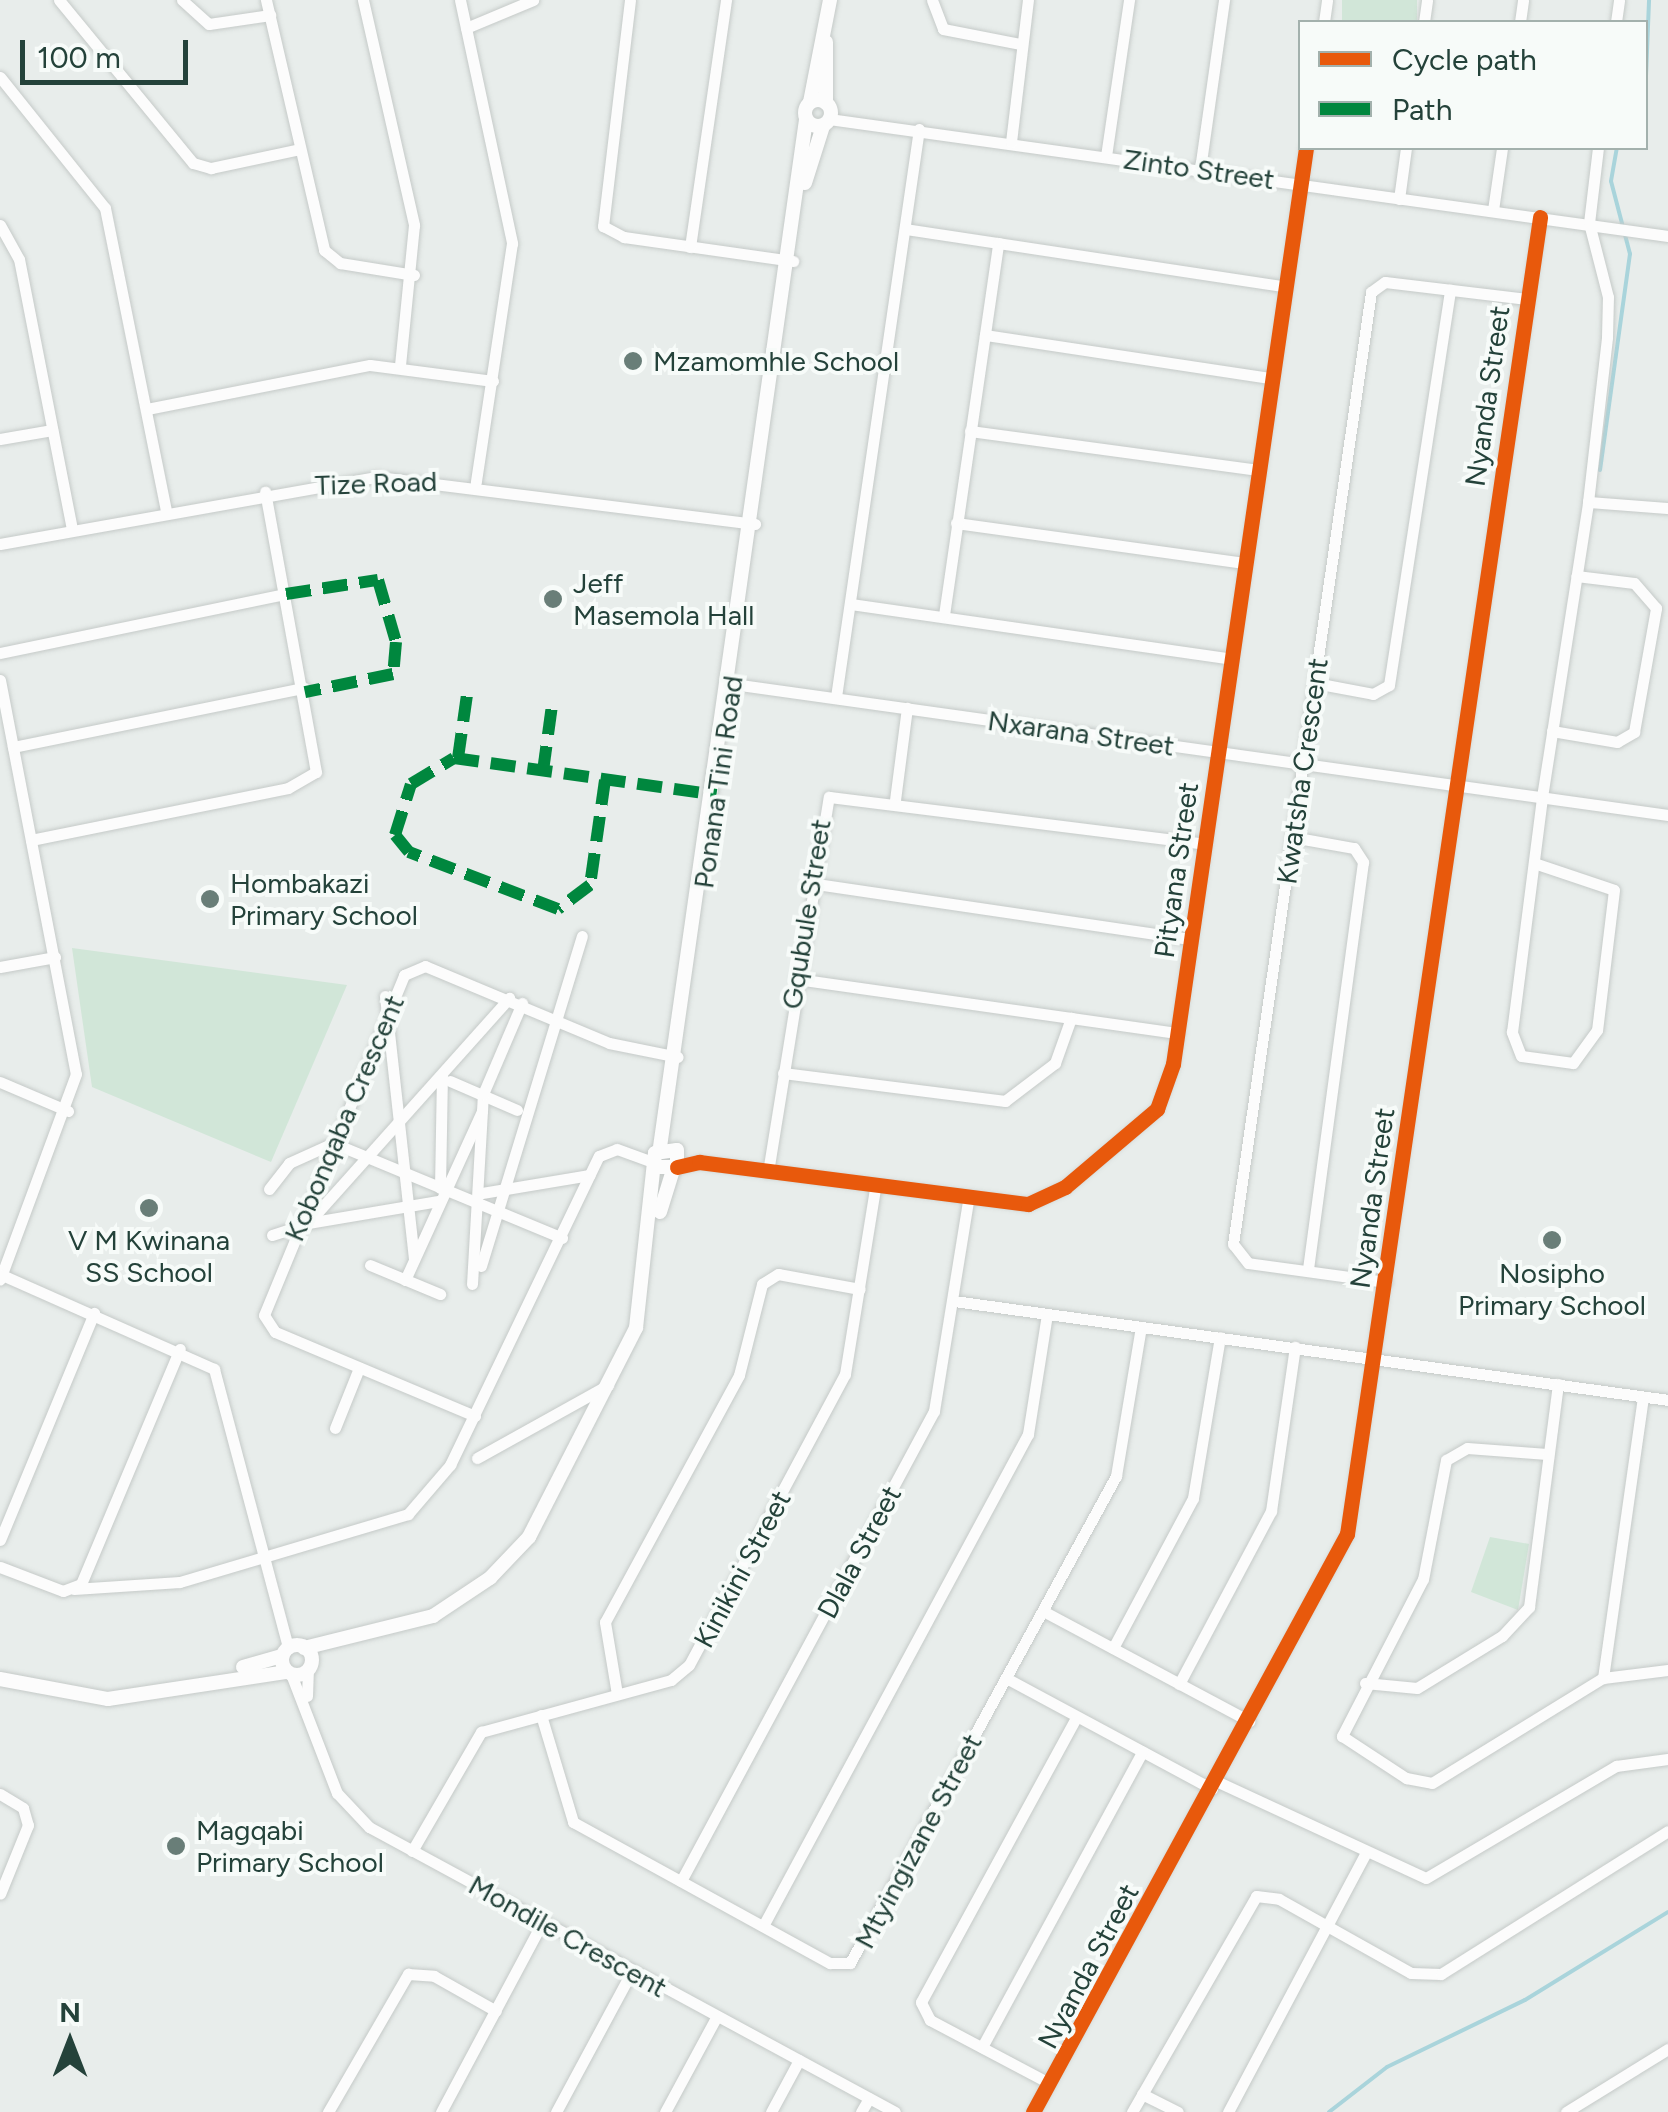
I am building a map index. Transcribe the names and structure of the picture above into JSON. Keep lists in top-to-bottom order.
{
  "streets": {
    "street": [
      "Zinto Street",
      "Nyanda Street",
      "Tize Road",
      "Nxarana Street",
      "Kwatsha Crescent",
      "Ponana Tini Road",
      "Pityana Street",
      "Gqubule Street",
      "Kobonqaba Crescent",
      "Dlala Street",
      "Kinikini Street",
      "Mtyingizane Street",
      "Mondile Crescent"
    ]
  },
  "crossings": [
    ["Zinto Street", "Nyanda Street"],
    ["Zinto Street", "Ponana Tini Road"],
    ["Zinto Street", "Pityana Street"],
    ["Nyanda Street", "Nxarana Street"],
    ["Nyanda Street", "Kwatsha Crescent"],
    ["Tize Road", "Ponana Tini Road"],
    ["Nxarana Street", "Kwatsha Crescent"],
    ["Nxarana Street", "Ponana Tini Road"],
    ["Nxarana Street", "Pityana Street"],
    ["Ponana Tini Road", "Pityana Street"],
    ["Ponana Tini Road", "Kobonqaba Crescent"],
    ["Ponana Tini Road", "Mondile Crescent"],
    ["Pityana Street", "Gqubule Street"],
    ["Pityana Street", "Dlala Street"],
    ["Pityana Street", "Kinikini Street"],
    ["Dlala Street", "Mtyingizane Street"],
    ["Kinikini Street", "Mtyingizane Street"],
    ["Kinikini Street", "Mondile Crescent"]
  ],
  "places": [
    "Mzamomhle School",
    "Jeff Masemola Hall",
    "Hombakazi Primary School",
    "V M Kwinana SS School",
    "Nosipho Primary School",
    "Magqabi Primary School"
  ],
  "legend": ["Cycle path", "Path"],
  "scale_bar": "100 m",
  "north": "top"
}
